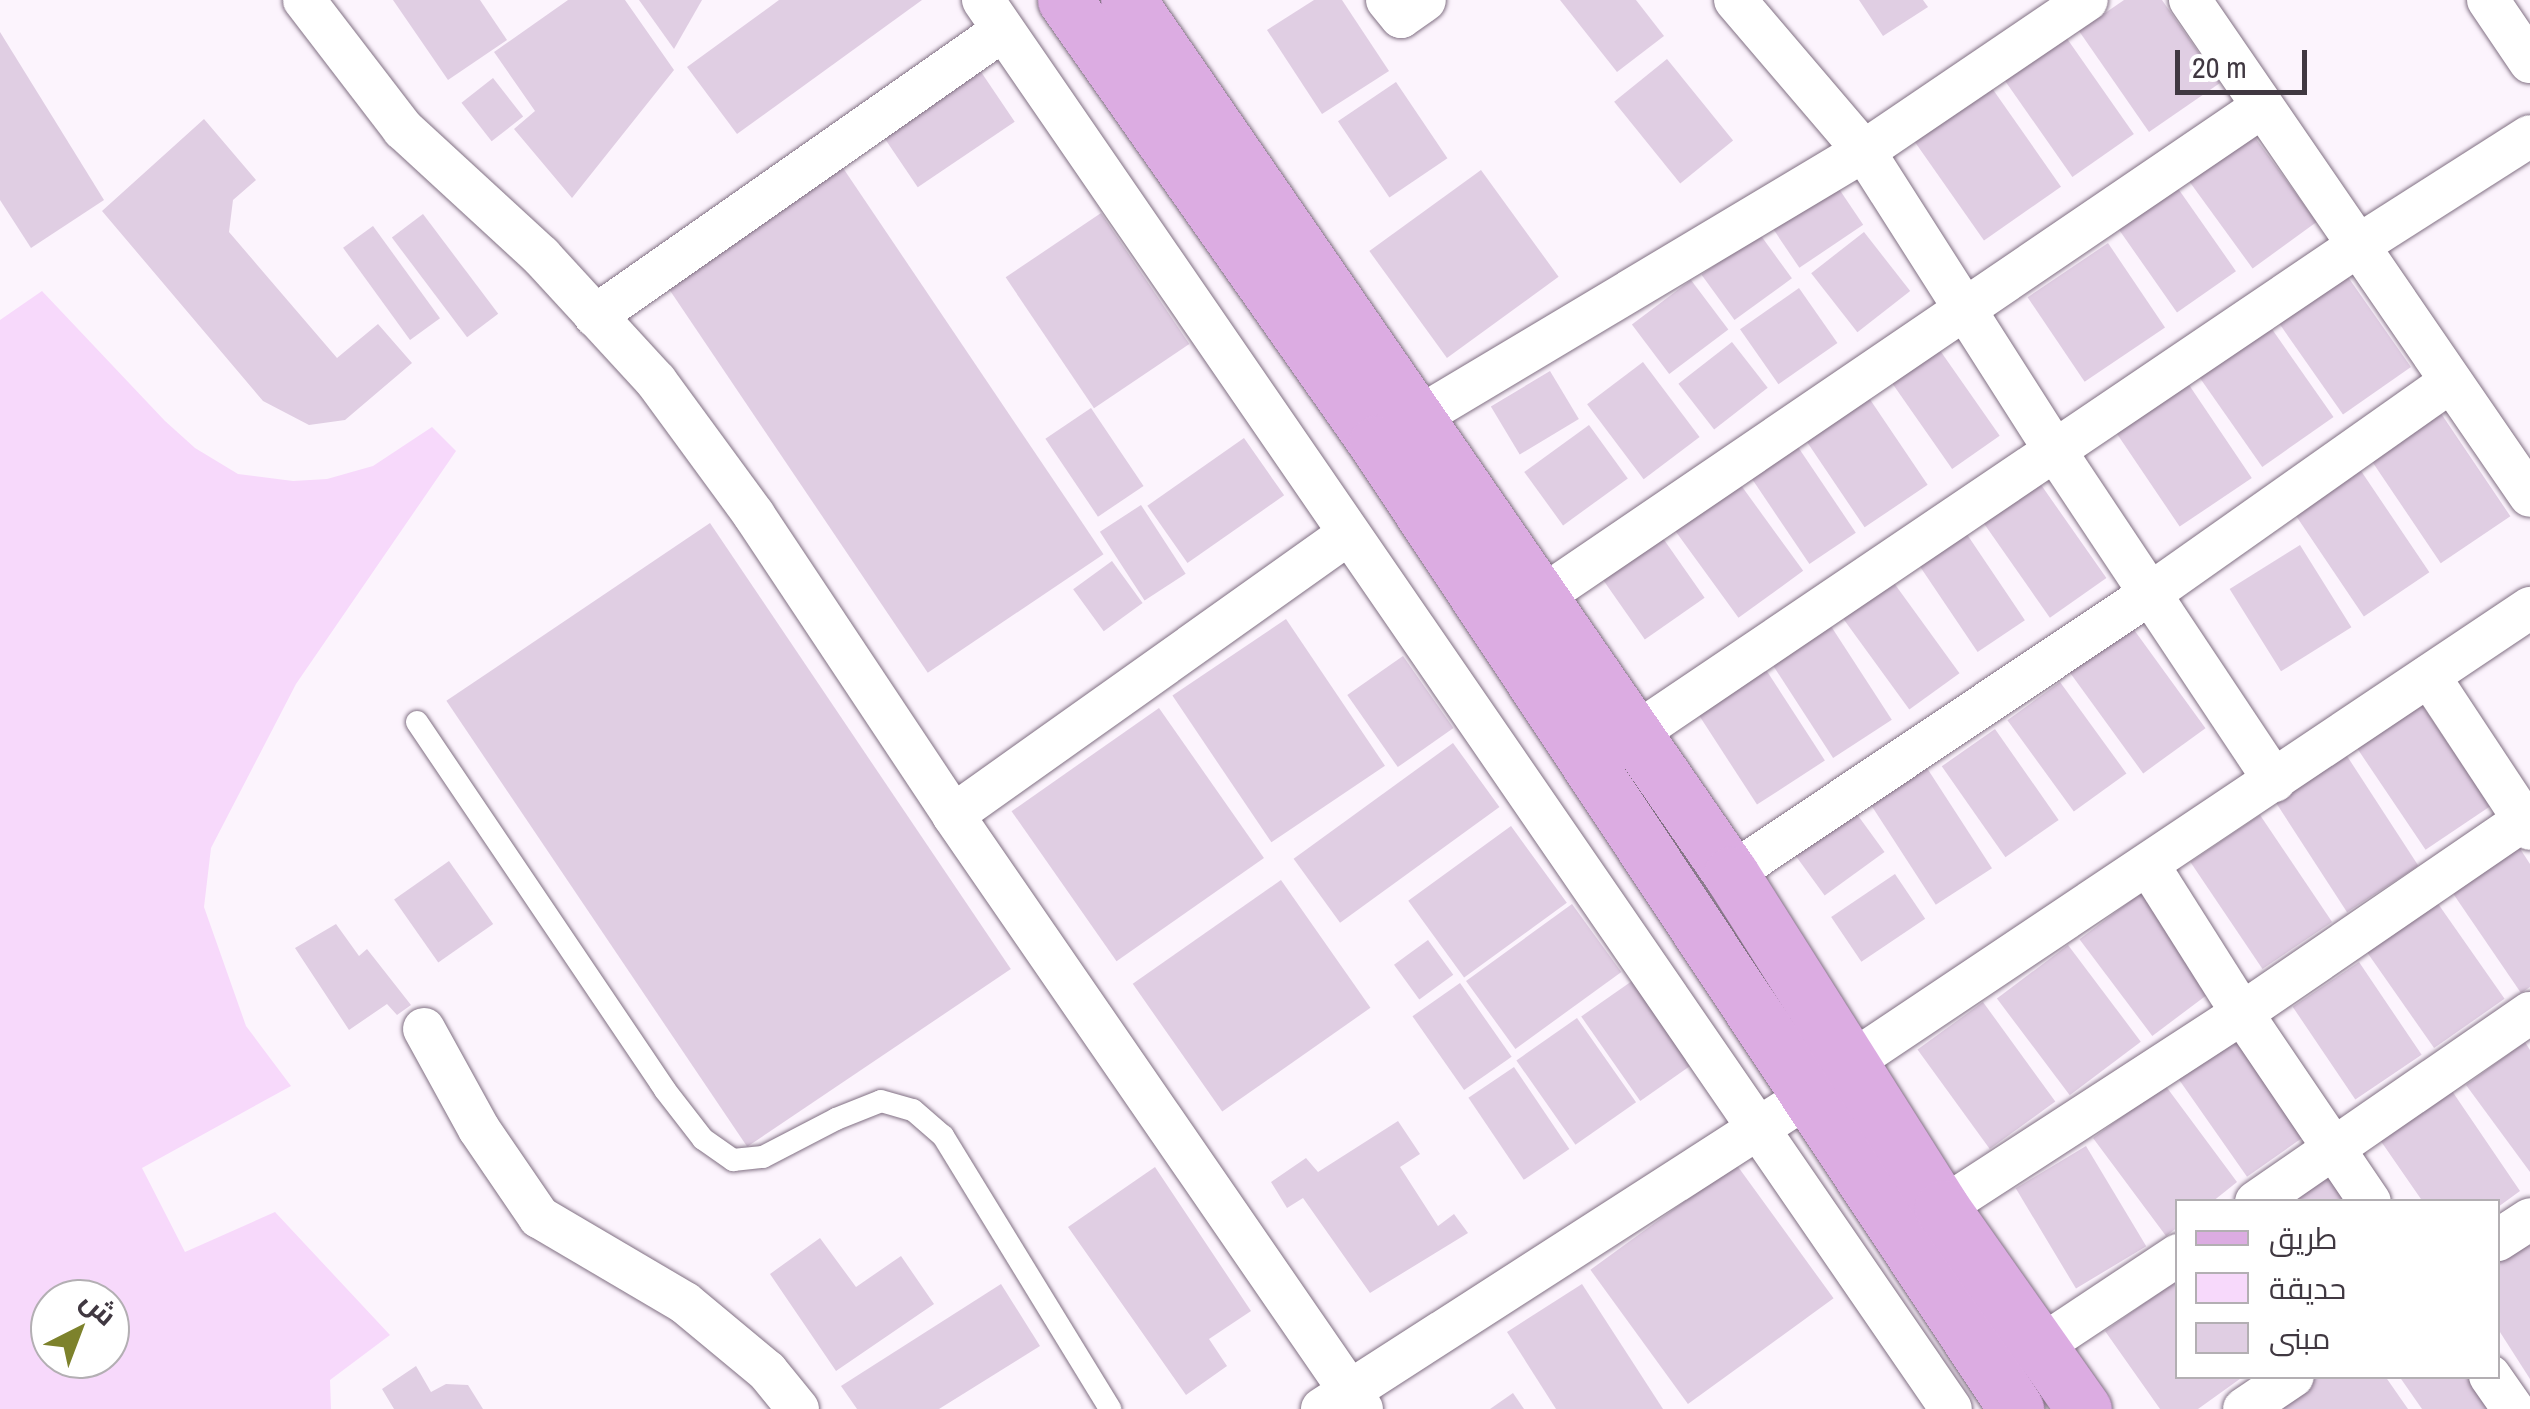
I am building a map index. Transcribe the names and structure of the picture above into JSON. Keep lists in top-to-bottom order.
{
  "legend": ["طريق", "حديقة", "مبنى"],
  "scale_bar": "20 m",
  "north": "top right"
}
